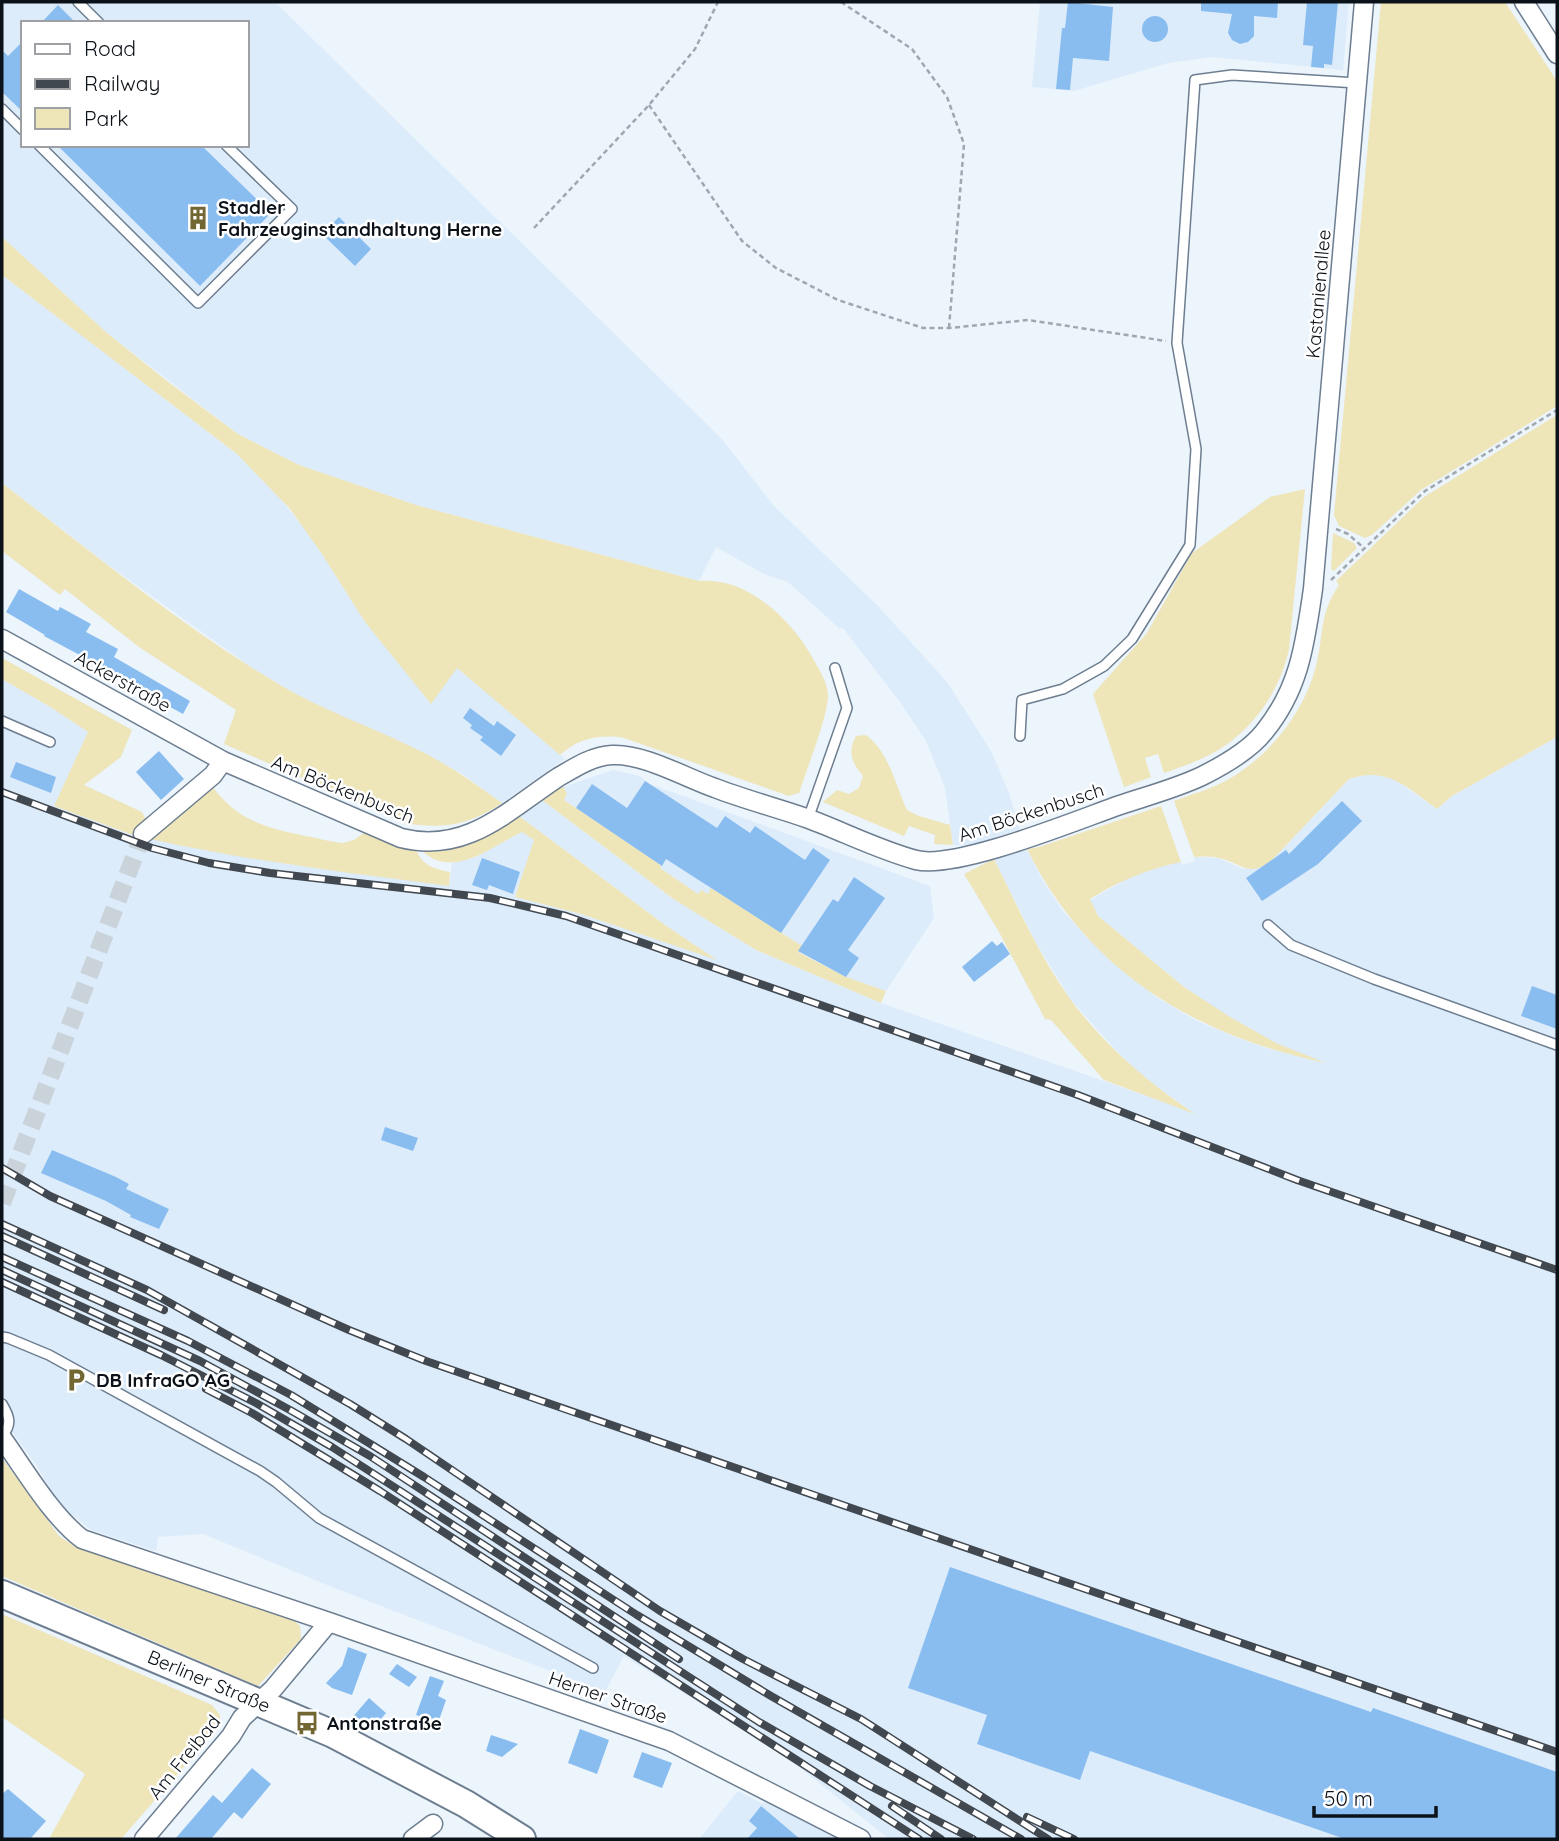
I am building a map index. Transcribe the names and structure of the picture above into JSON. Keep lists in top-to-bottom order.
{
  "streets": {
    "main road": ["Berliner Straße"],
    "street": [
      "Kastanienallee",
      "Ackerstraße",
      "Am Böckenbusch",
      "Herner Straße",
      "Am Freibad"
    ]
  },
  "crossings": [
    ["Kastanienallee", "Am Böckenbusch"],
    ["Ackerstraße", "Am Böckenbusch"],
    ["Berliner Straße", "Am Freibad"]
  ],
  "places": {
    "building": ["Stadler Fahrzeuginstandhaltung Herne"],
    "parking": ["DB InfraGO AG"],
    "bus stop": ["Antonstraße"]
  },
  "legend": ["Road", "Railway", "Park"],
  "scale_bar": "50 m"
}
